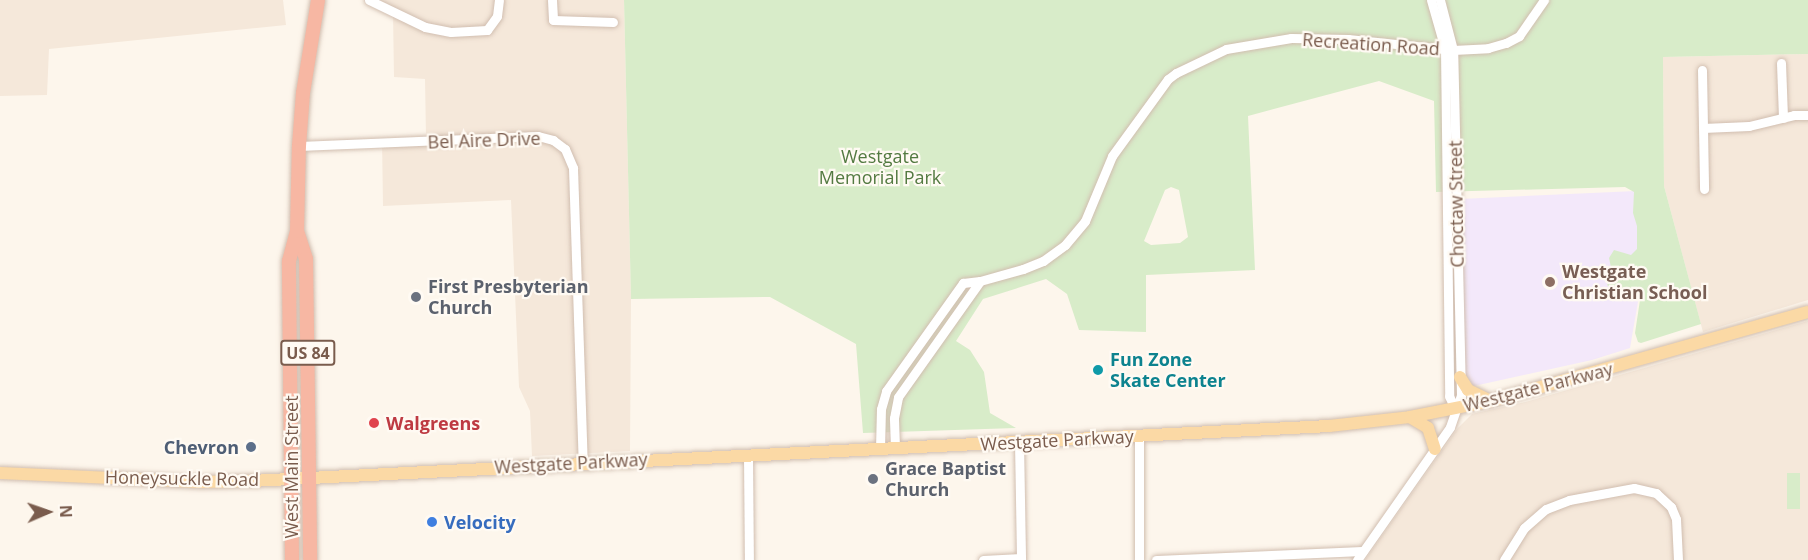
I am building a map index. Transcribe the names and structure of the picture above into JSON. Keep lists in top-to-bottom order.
{
  "streets": {
    "highway": ["US 84", "West Main Street"],
    "main road": ["Westgate Parkway", "Honeysuckle Road"],
    "street": ["Recreation Road", "Bel Aire Drive", "Choctaw Street"]
  },
  "crossings": [
    ["Recreation Road", "Choctaw Street"],
    ["Recreation Road", "Westgate Parkway"],
    ["Bel Aire Drive", "Westgate Parkway"],
    ["Bel Aire Drive", "West Main Street"],
    ["Choctaw Street", "Westgate Parkway"],
    ["Westgate Parkway", "West Main Street"],
    ["Westgate Parkway", "Honeysuckle Road"],
    ["West Main Street", "Honeysuckle Road"]
  ],
  "parks": ["Westgate Memorial Park"],
  "places": [
    "Westgate Christian School",
    "First Presbyterian Church",
    "Fun Zone Skate Center",
    "Walgreens",
    "Chevron",
    "Grace Baptist Church",
    "Velocity"
  ],
  "north": "right"
}
